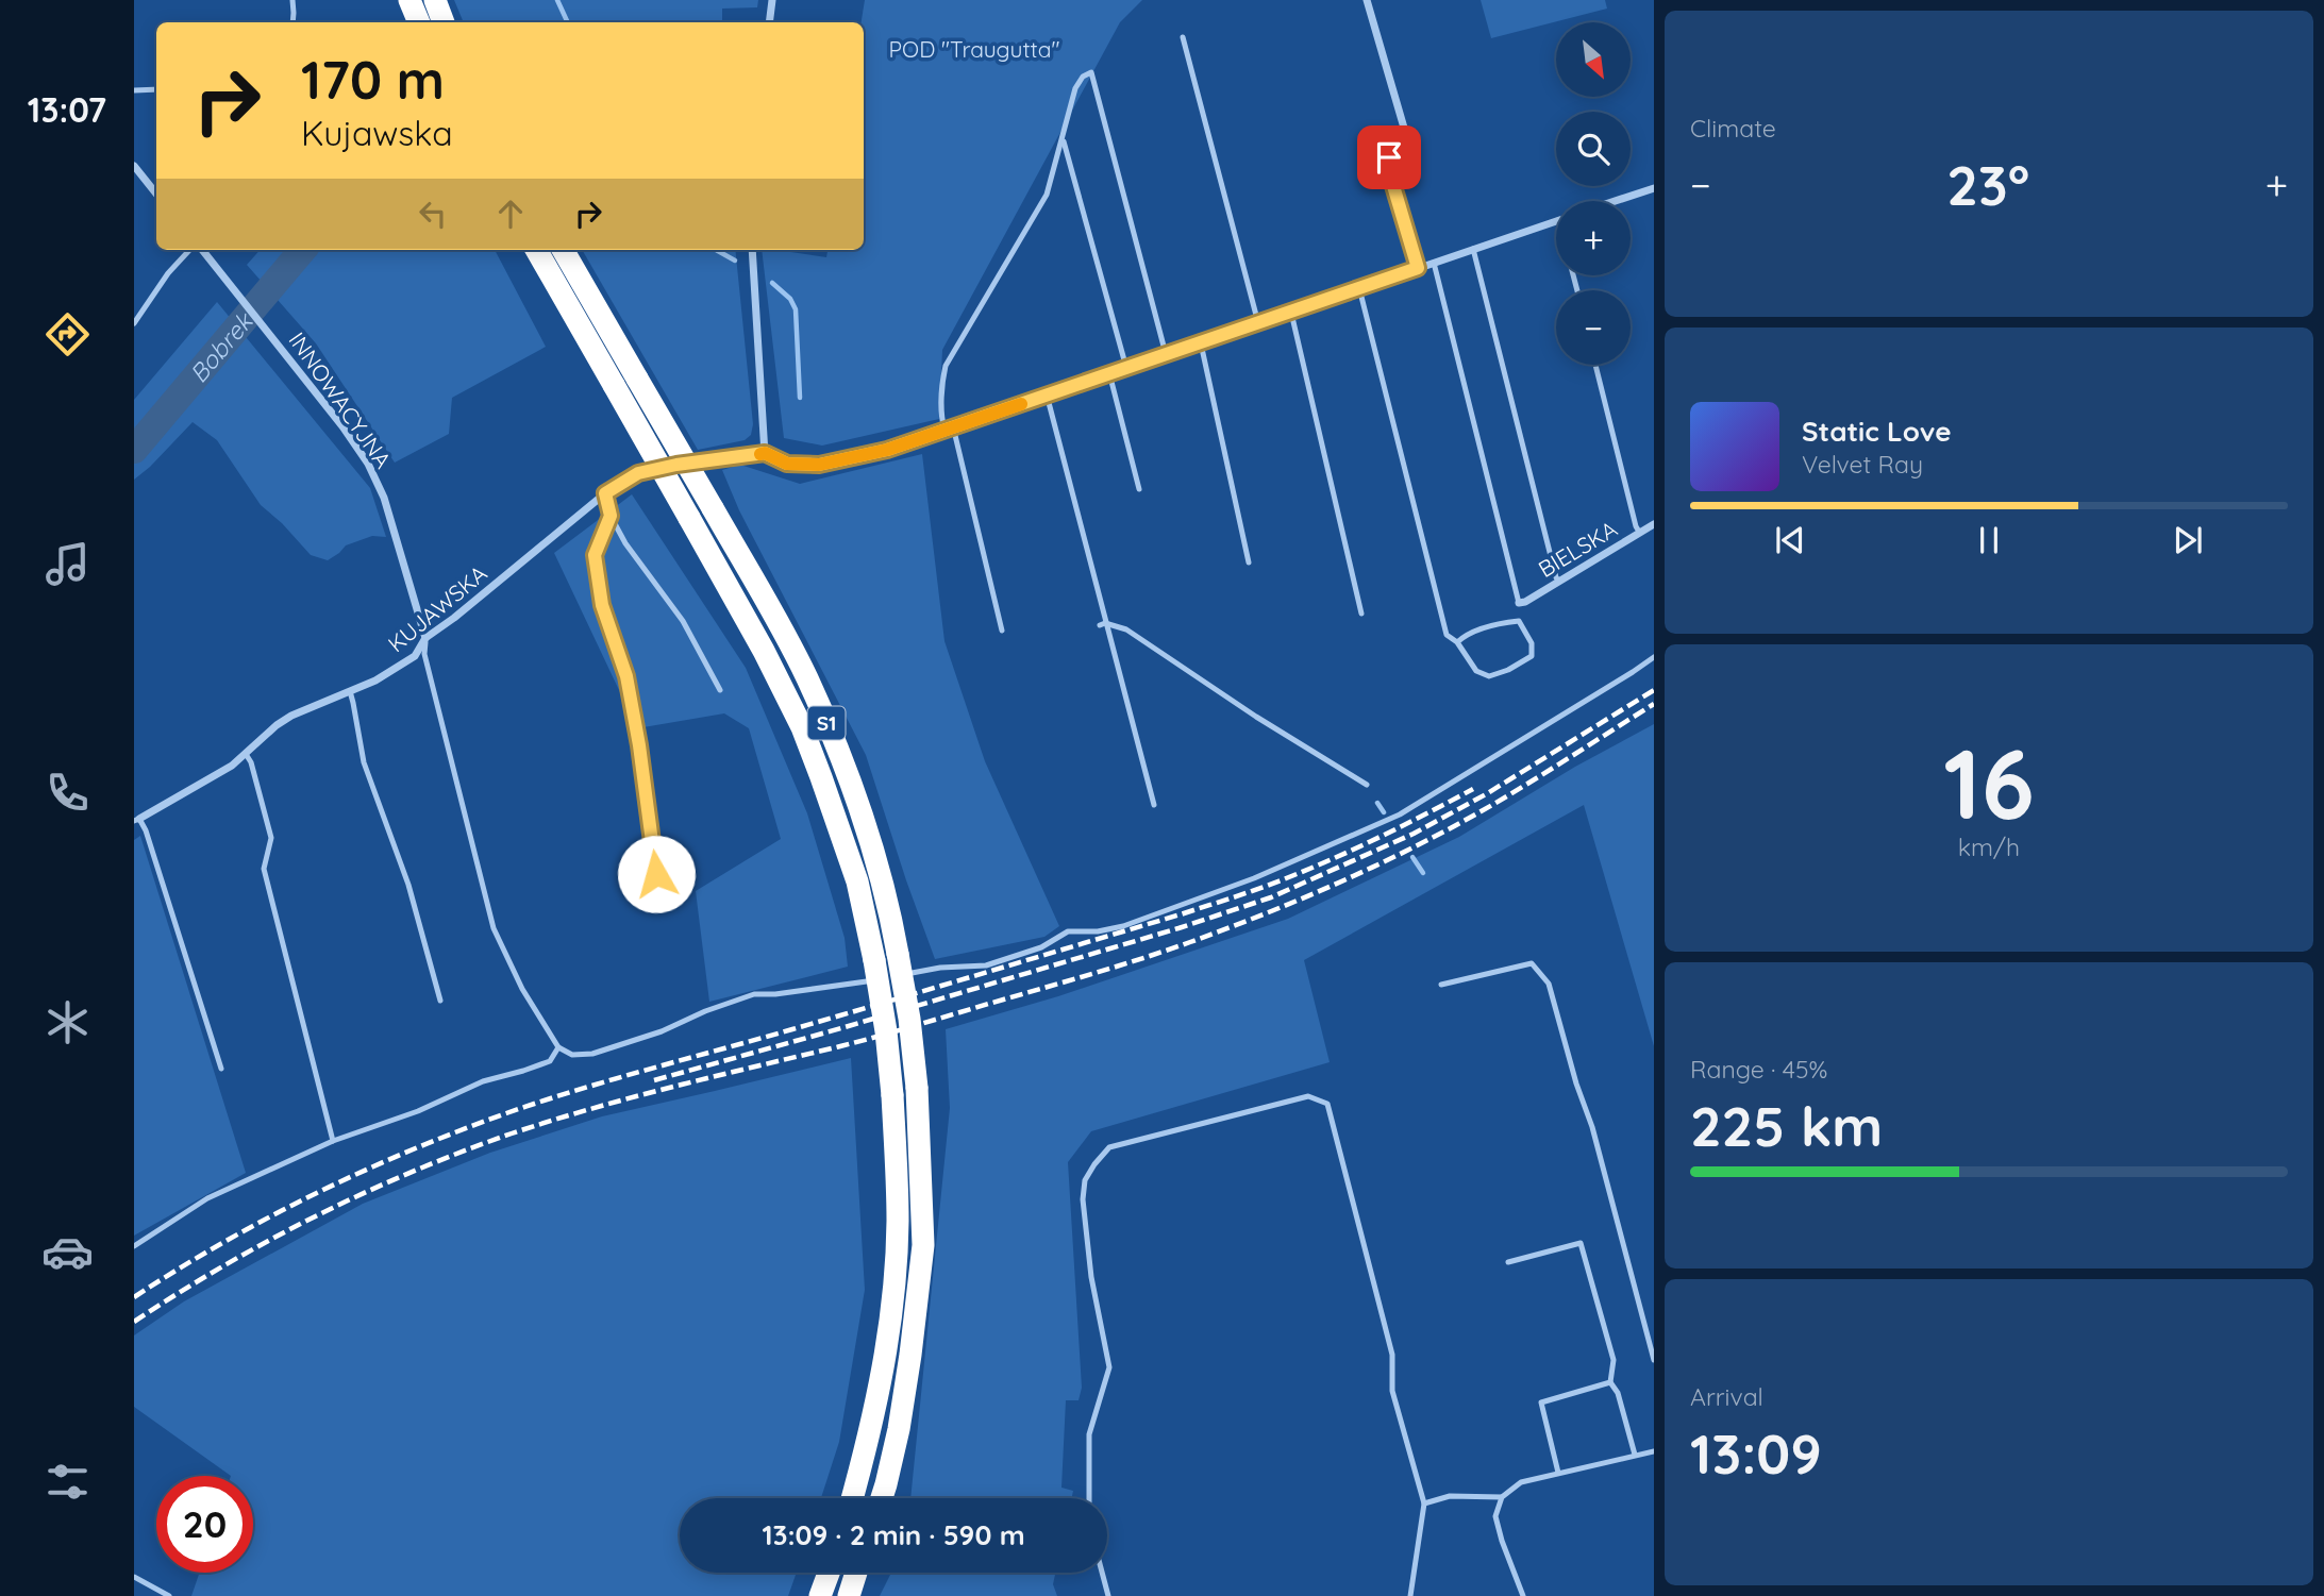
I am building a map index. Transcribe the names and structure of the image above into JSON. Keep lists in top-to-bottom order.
{
  "streets": {
    "highway": ["S1"],
    "street": ["INNOWACYJNA", "BIELSKA", "KUJAWSKA"]
  },
  "crossings": [
    ["INNOWACYJNA", "KUJAWSKA"]
  ],
  "water": ["Bobrek"],
  "parks": ["POD \"Traugutta\""],
  "north": "bottom right",
  "page": {
    "tabs": "13:07",
    "tile": [
      "Climate",
      ["16", "km/h"],
      ["Range · 45%", "225 km"],
      ["Arrival", "13:09"]
    ],
    "map_buttons": ["+", "−"],
    "turn": ["170 m", "Kujawska"],
    "heat": ["−", "23°", "+"],
    "song": ["Static Love", "Velvet Ray"],
    "limit": "20",
    "trip": "13:09 · 2 min · 590 m"
  }
}
